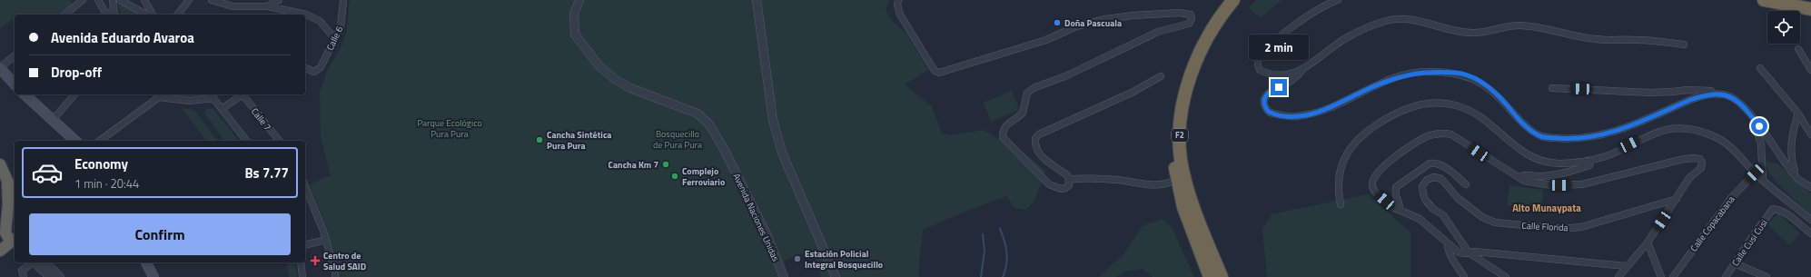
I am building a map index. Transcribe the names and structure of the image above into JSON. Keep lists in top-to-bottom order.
{
  "streets": {
    "highway": ["F2"],
    "street": [
      "Calle 6",
      "Calle 7",
      "Avenida Naciones Unidas",
      "Calle Copacabana",
      "Calle Florida",
      "Calle Cusi Cusi"
    ]
  },
  "districts": ["Alto Munaypata"],
  "parks": ["Parque Ecológico Pura Pura", "Bosquecillo de Pura Pura"],
  "places": {
    "other": [
      "Doña Pascuala",
      "Cancha Sintética Pura Pura",
      "Cancha Km 7",
      "Complejo Ferroviario",
      "Estación Policial Integral Bosquecillo"
    ],
    "health": ["Centro de Salud SAID"]
  },
  "page": {
    "banner": ["Avenida Eduardo Avaroa", "Drop-off"],
    "bubble": "2 min",
    "list": [
      {
        "name": "Economy",
        "note": "1 min · 20:44",
        "value": "Bs 7.77"
      }
    ],
    "buttons": "Confirm"
  }
}
